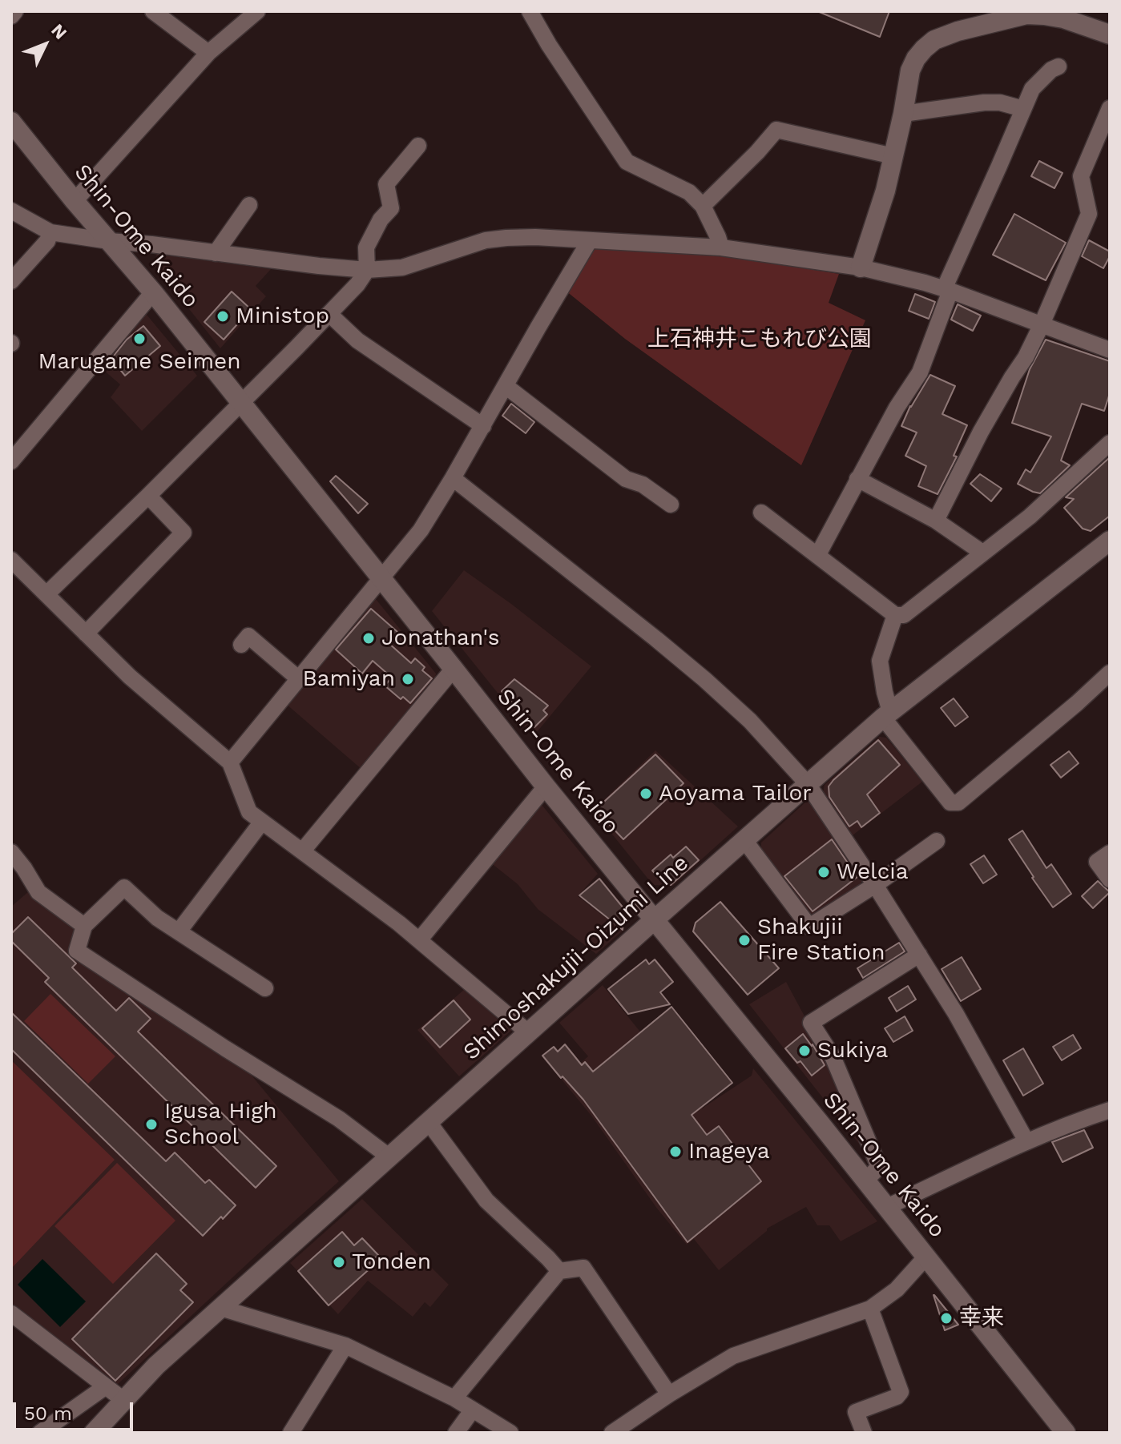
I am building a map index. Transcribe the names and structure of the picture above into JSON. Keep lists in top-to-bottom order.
{
  "streets": {
    "main road": ["Shin-Ome Kaido", "Shimoshakujii-Oizumi Line"]
  },
  "crossings": [
    ["Shin-Ome Kaido", "Shimoshakujii-Oizumi Line"]
  ],
  "parks": ["上石神井こもれび公園"],
  "places": [
    "Ministop",
    "Marugame Seimen",
    "Jonathan's",
    "Bamiyan",
    "Aoyama Tailor",
    "Welcia",
    "Shakujii Fire Station",
    "Sukiya",
    "Igusa High School",
    "Inageya",
    "Tonden",
    "幸来"
  ],
  "scale_bar": "50 m",
  "north": "top right"
}
